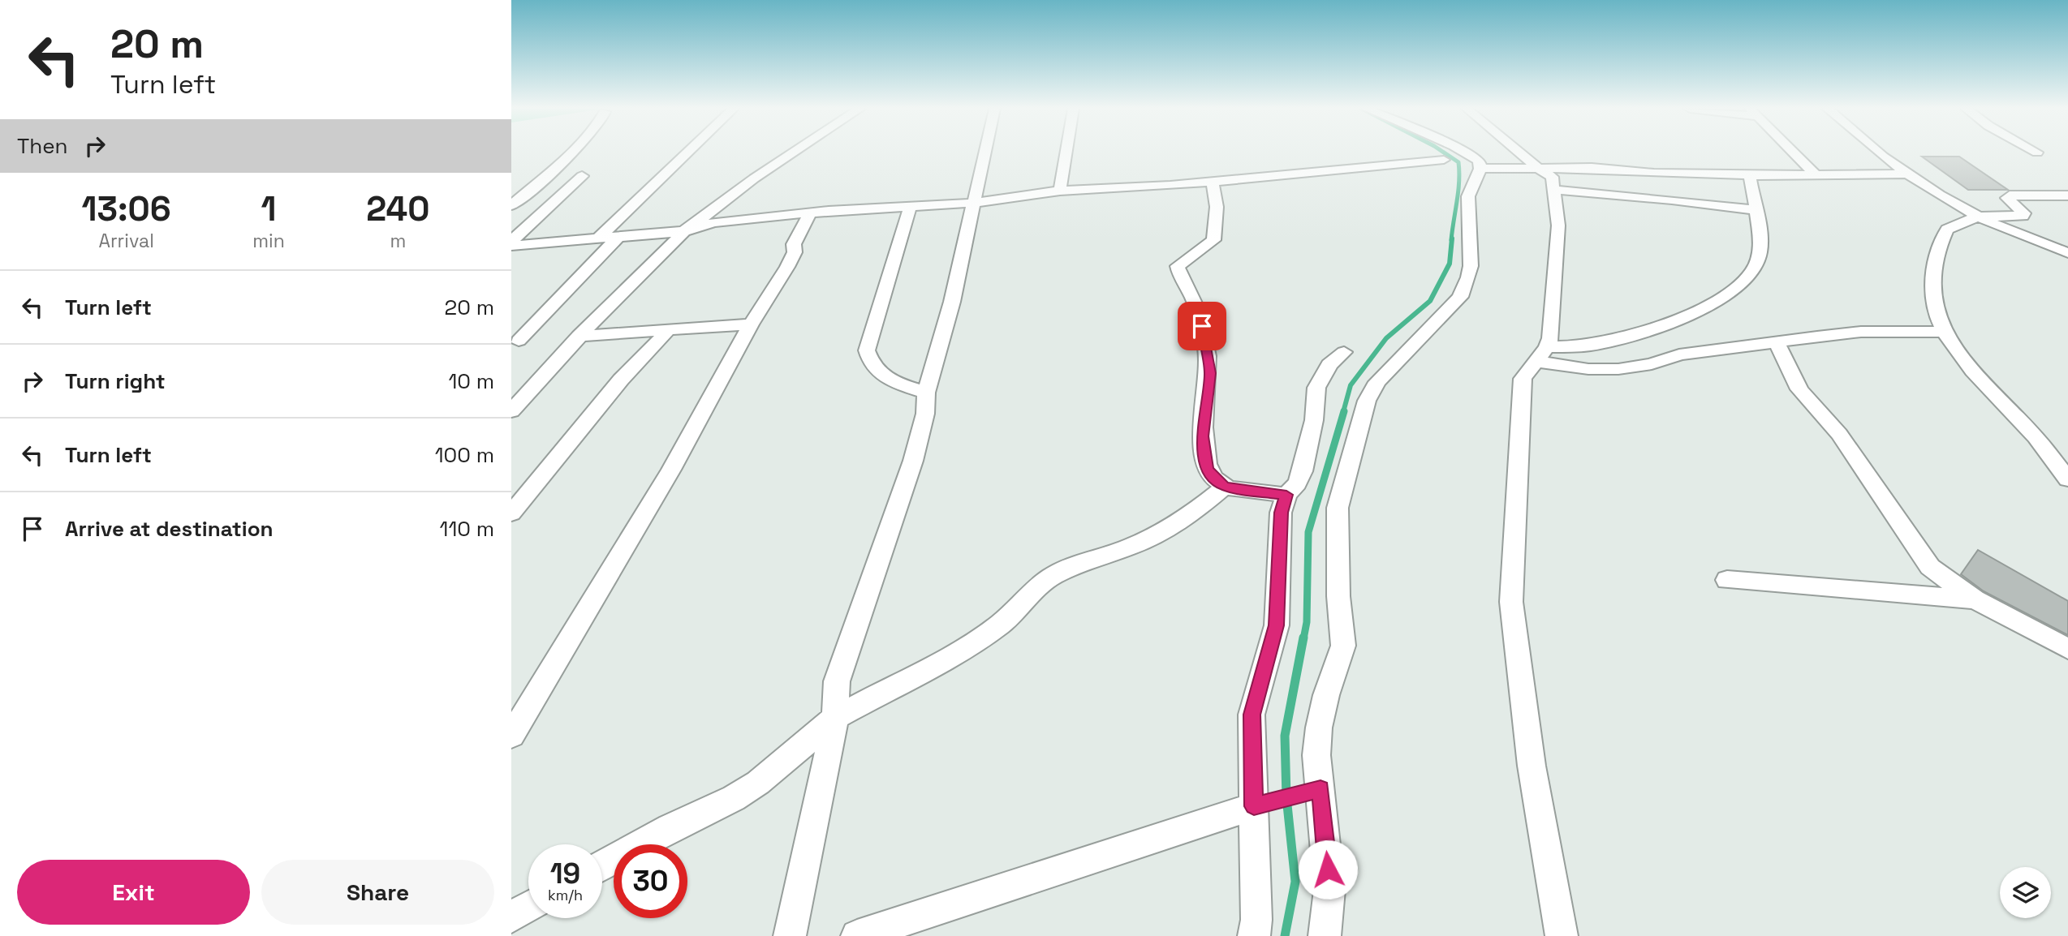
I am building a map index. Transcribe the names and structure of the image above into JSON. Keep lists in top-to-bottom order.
{
  "page": {
    "turn": ["20 m", "Turn left"],
    "then": "Then",
    "eta": [
      "13:06",
      "Arrival",
      "1",
      "min",
      "240",
      "m"
    ],
    "list": [
      {
        "name": "Turn left",
        "value": "20 m"
      },
      {
        "name": "Turn right",
        "value": "10 m"
      },
      {
        "name": "Turn left",
        "value": "100 m"
      },
      {
        "name": "Arrive at destination",
        "value": "110 m"
      }
    ],
    "speed": "19 km/h",
    "limit": "30",
    "buttons": ["Exit", "Share"]
  }
}
